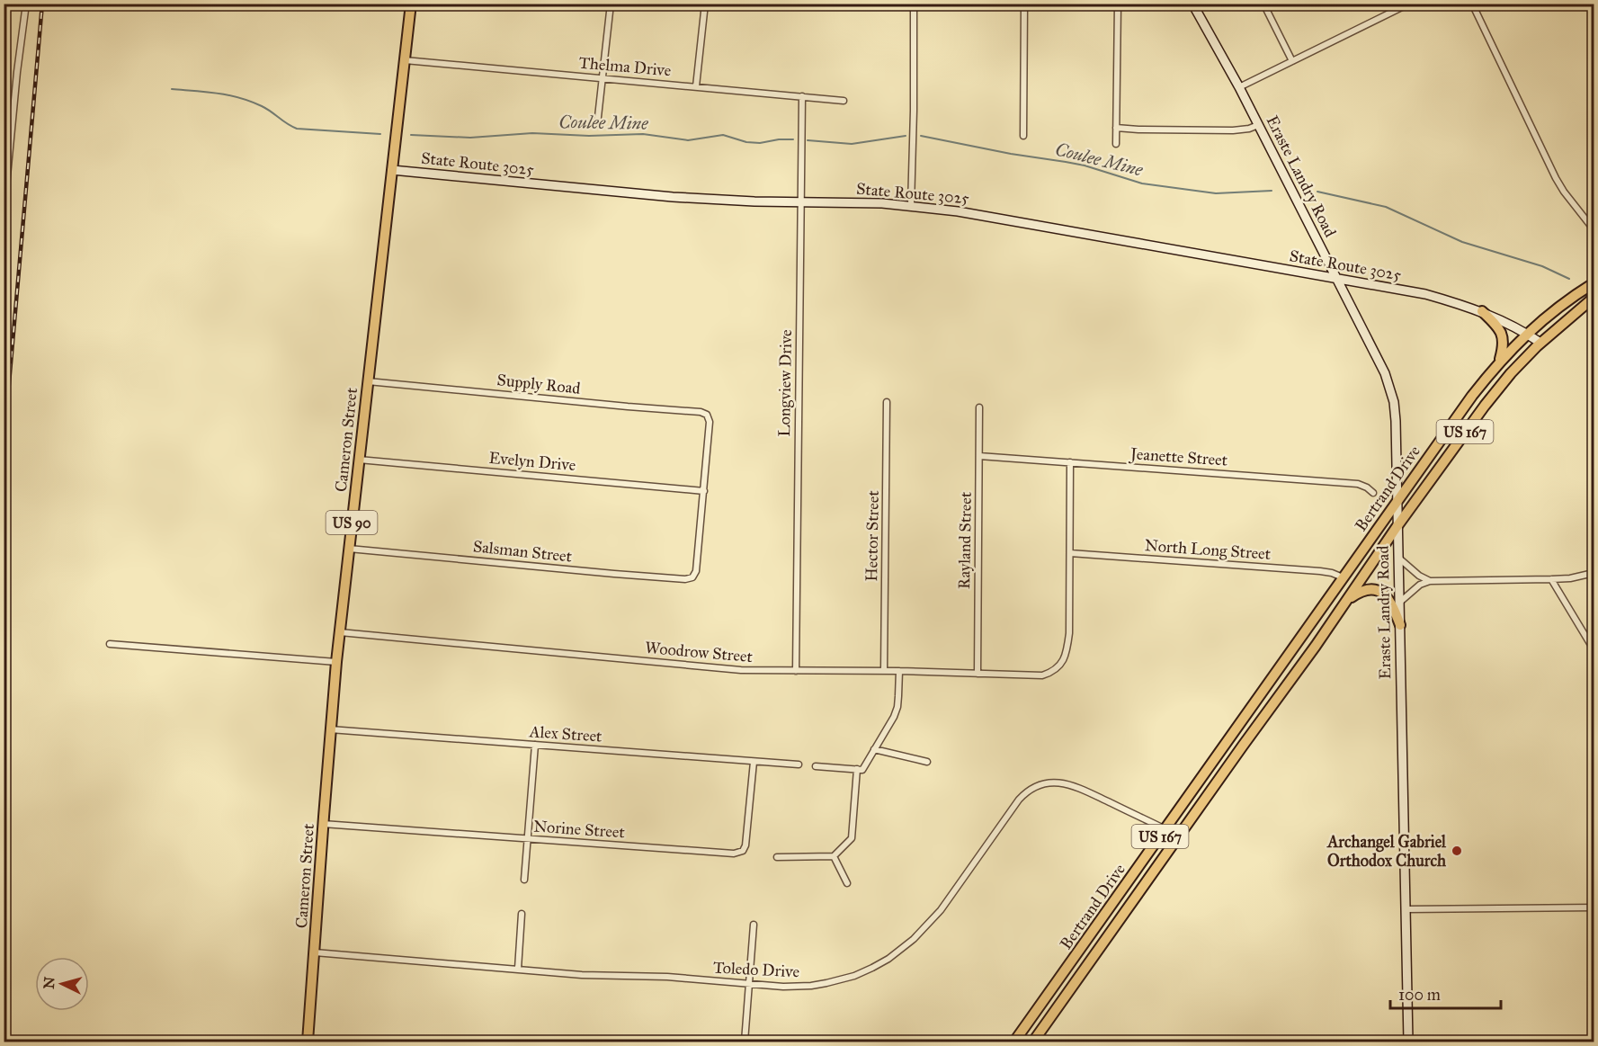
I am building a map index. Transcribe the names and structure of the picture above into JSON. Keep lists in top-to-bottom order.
{
  "streets": {
    "main road": [
      "State Route 3025",
      "Eraste Landry Road",
      "US 167",
      "Cameron Street",
      "Bertrand Drive",
      "US 90"
    ],
    "street": [
      "Thelma Drive",
      "Longview Drive",
      "Supply Road",
      "Jeanette Street",
      "Evelyn Drive",
      "Hector Street",
      "Rayland Street",
      "North Long Street",
      "Salsman Street",
      "Woodrow Street",
      "Alex Street",
      "Norine Street",
      "Toledo Drive"
    ]
  },
  "crossings": [
    ["Thelma Drive", "Longview Drive"],
    ["Thelma Drive", "Cameron Street"],
    ["State Route 3025", "Eraste Landry Road"],
    ["State Route 3025", "Longview Drive"],
    ["State Route 3025", "Cameron Street"],
    ["State Route 3025", "Bertrand Drive"],
    ["Eraste Landry Road", "Bertrand Drive"],
    ["Longview Drive", "Woodrow Street"],
    ["Supply Road", "Cameron Street"],
    ["Supply Road", "Evelyn Drive"],
    ["Supply Road", "Salsman Street"],
    ["Cameron Street", "Evelyn Drive"],
    ["Cameron Street", "Salsman Street"],
    ["Cameron Street", "Woodrow Street"],
    ["Cameron Street", "Alex Street"],
    ["Cameron Street", "Norine Street"],
    ["Cameron Street", "Toledo Drive"],
    ["Jeanette Street", "Rayland Street"],
    ["Evelyn Drive", "Salsman Street"],
    ["Bertrand Drive", "North Long Street"],
    ["Bertrand Drive", "Toledo Drive"],
    ["Hector Street", "Woodrow Street"],
    ["Rayland Street", "Woodrow Street"],
    ["North Long Street", "Woodrow Street"],
    ["Alex Street", "Norine Street"]
  ],
  "water": ["Coulee Mine"],
  "places": ["Archangel Gabriel Orthodox Church"],
  "scale_bar": "100 m",
  "north": "left"
}
